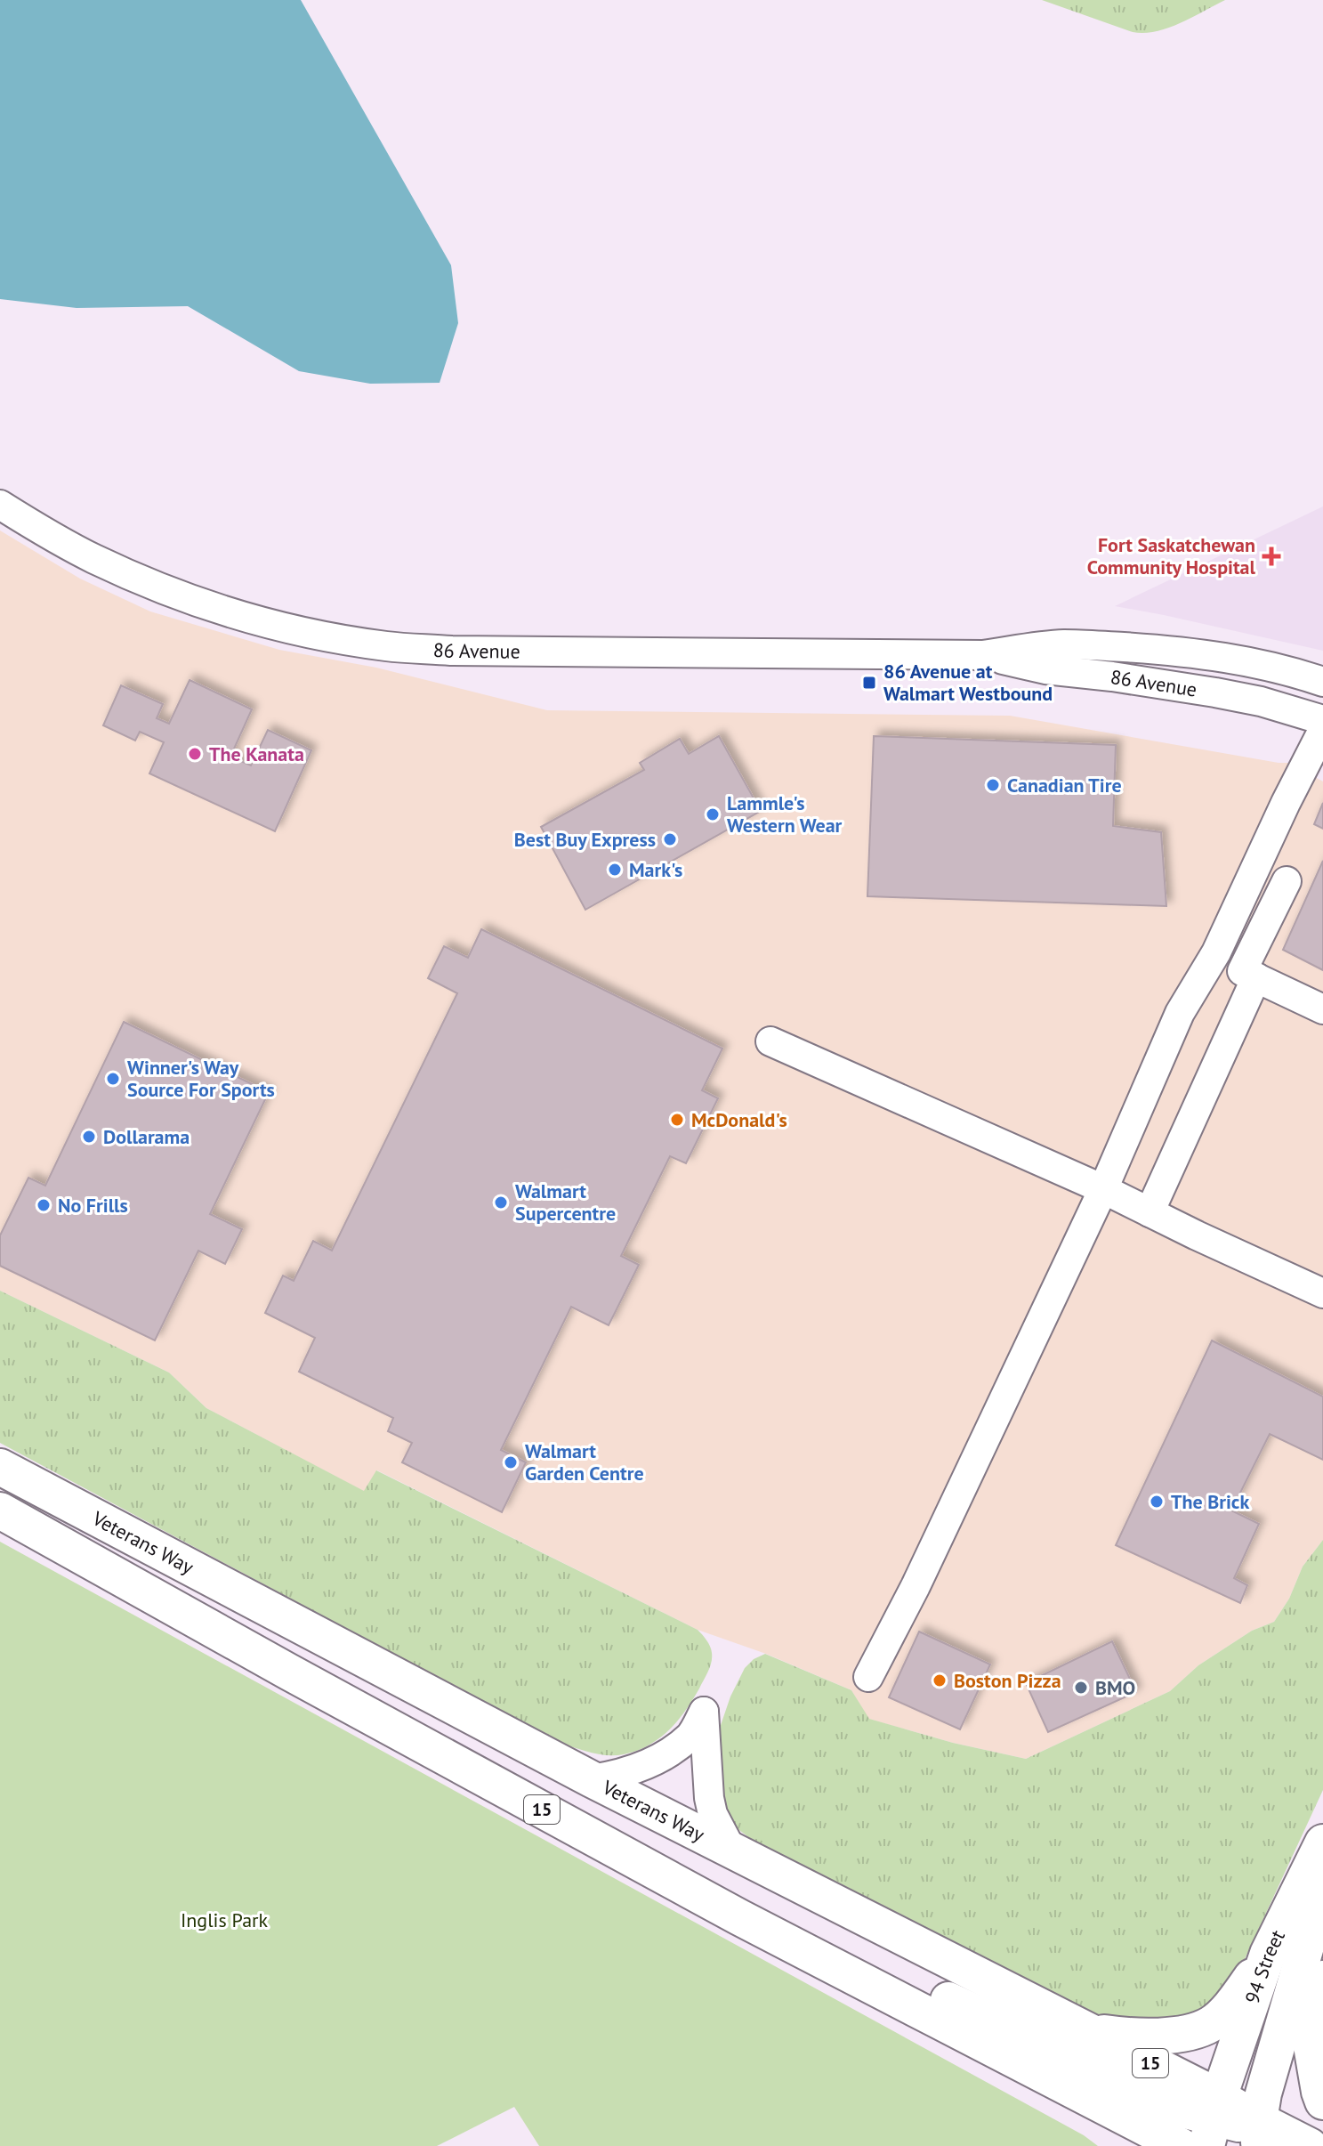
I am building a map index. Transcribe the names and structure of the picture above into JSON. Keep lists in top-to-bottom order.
{
  "streets": {
    "main road": ["Veterans Way", "15", "94 Street"],
    "street": ["86 Avenue"]
  },
  "crossings": [
    ["Veterans Way", "94 Street"]
  ],
  "parks": ["Inglis Park"],
  "places": {
    "health": ["Fort Saskatchewan Community Hospital"],
    "transit": ["86 Avenue at Walmart Westbound"],
    "other": [
      "The Kanata",
      "Canadian Tire",
      "Lammle's Western Wear",
      "Best Buy Express",
      "Mark's",
      "Winner's Way Source For Sports",
      "McDonald's",
      "Dollarama",
      "Walmart Supercentre",
      "No Frills",
      "Walmart Garden Centre",
      "The Brick",
      "Boston Pizza",
      "BMO"
    ]
  }
}
